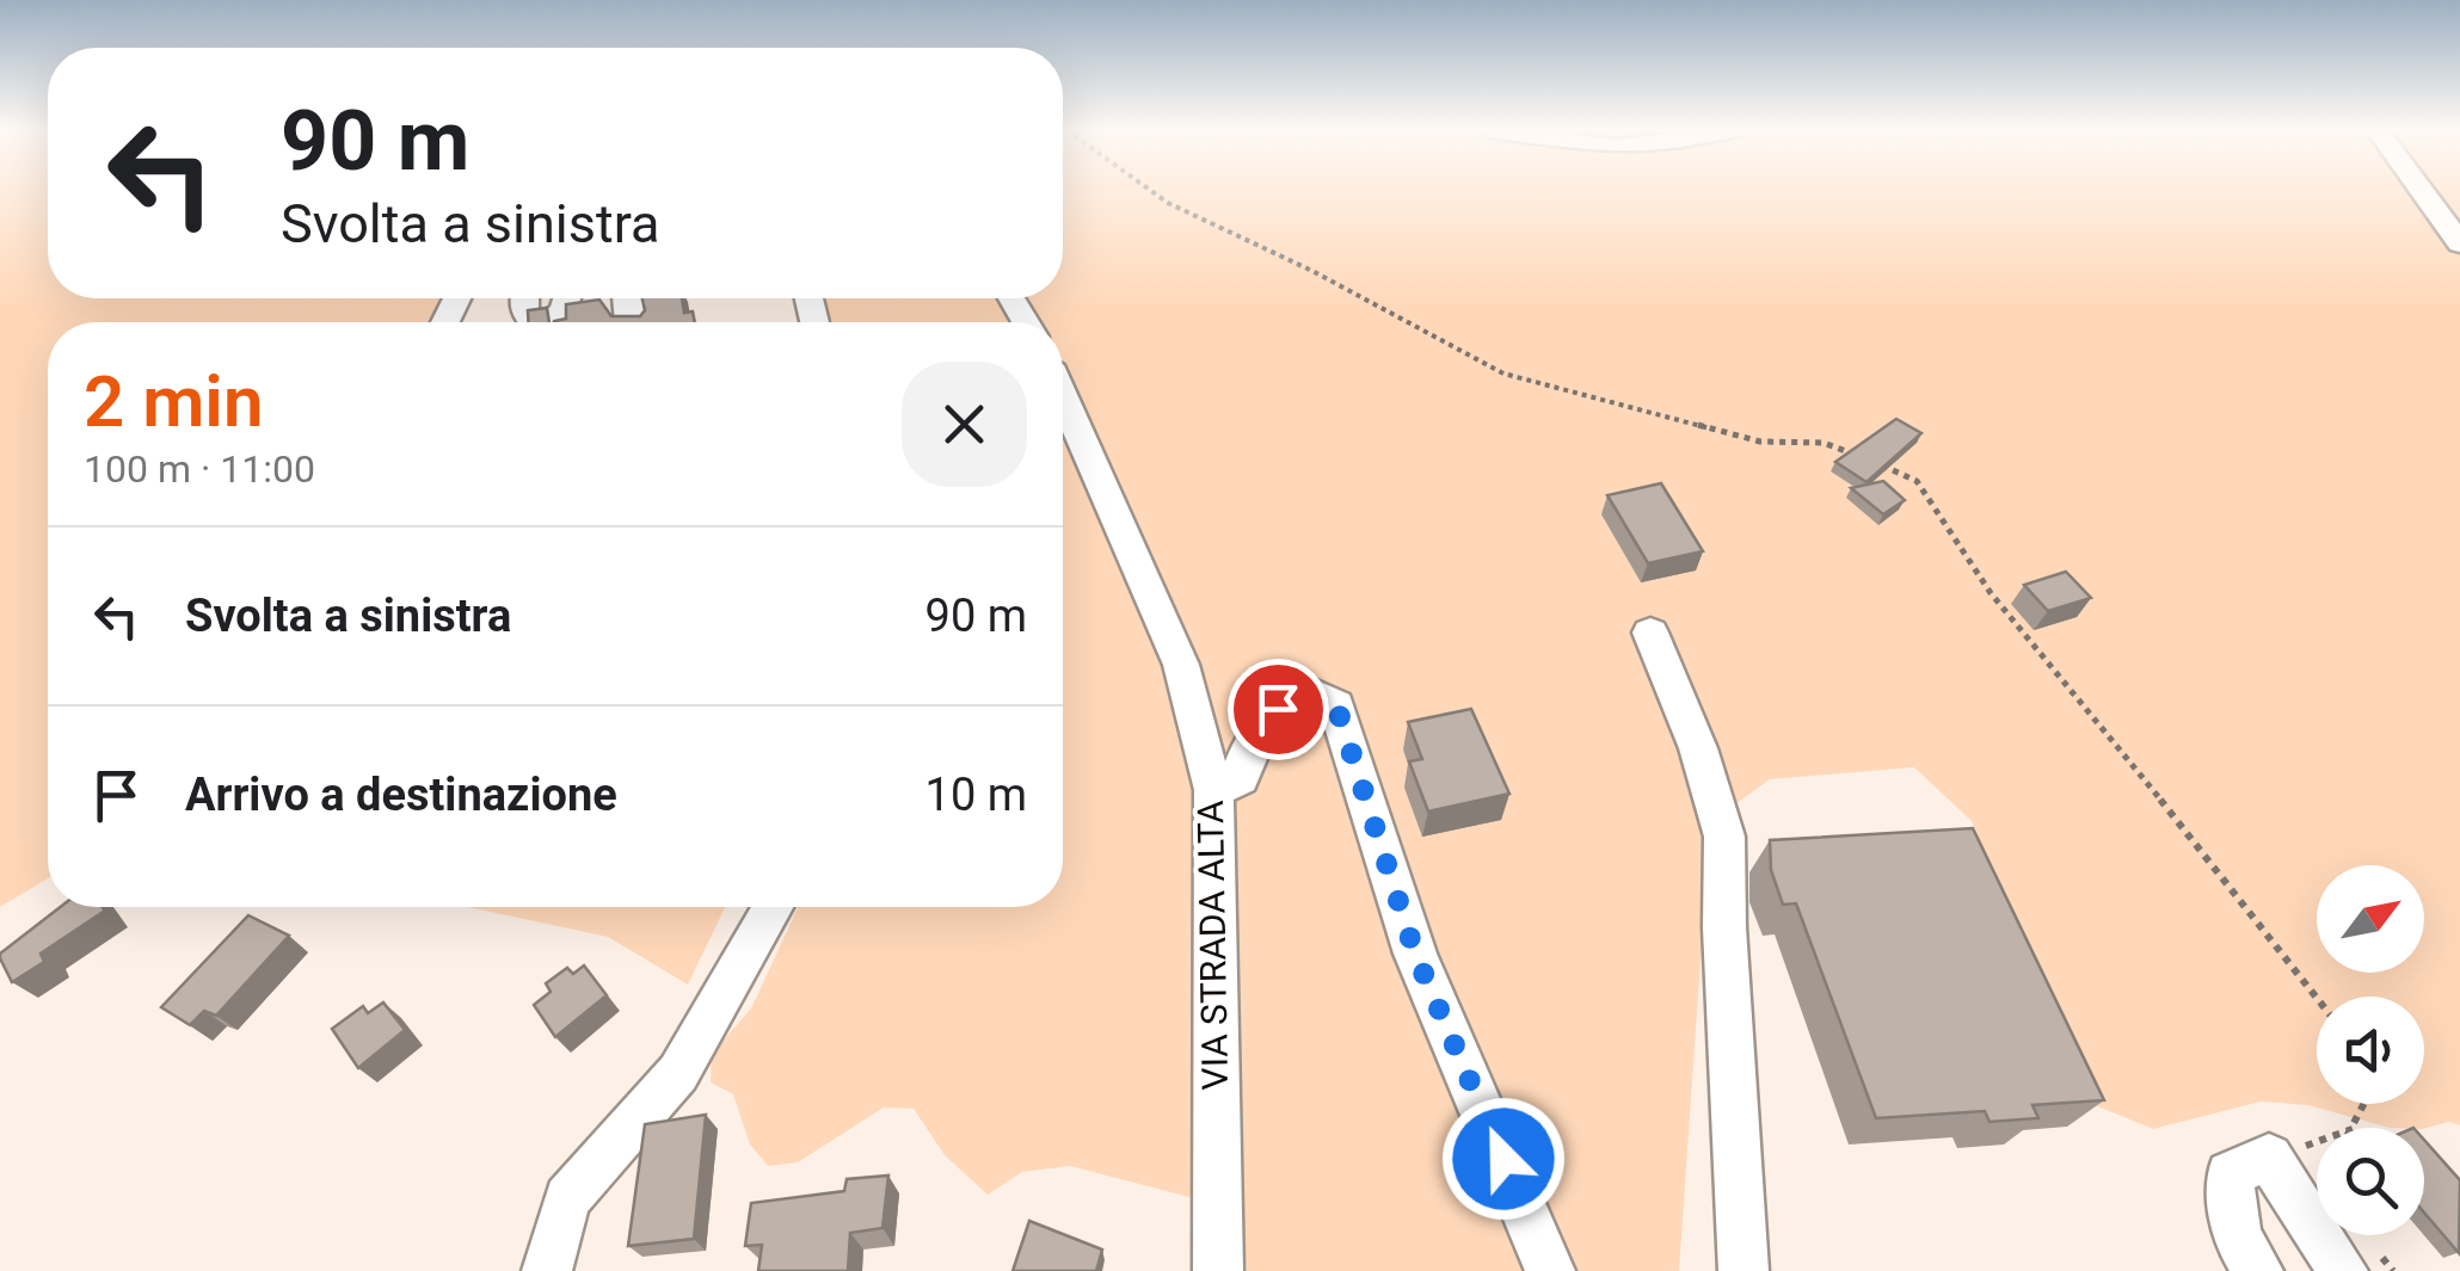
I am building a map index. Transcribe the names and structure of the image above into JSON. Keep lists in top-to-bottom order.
{
  "streets": {
    "street": ["VIA STRADA ALTA"]
  },
  "north": "top right",
  "page": {
    "turn": ["90 m", "Svolta a sinistra"],
    "heading": ["2 min", "100 m · 11:00"],
    "list": [
      {
        "name": "Svolta a sinistra",
        "value": "90 m"
      },
      {
        "name": "Arrivo a destinazione",
        "value": "10 m"
      }
    ]
  }
}
